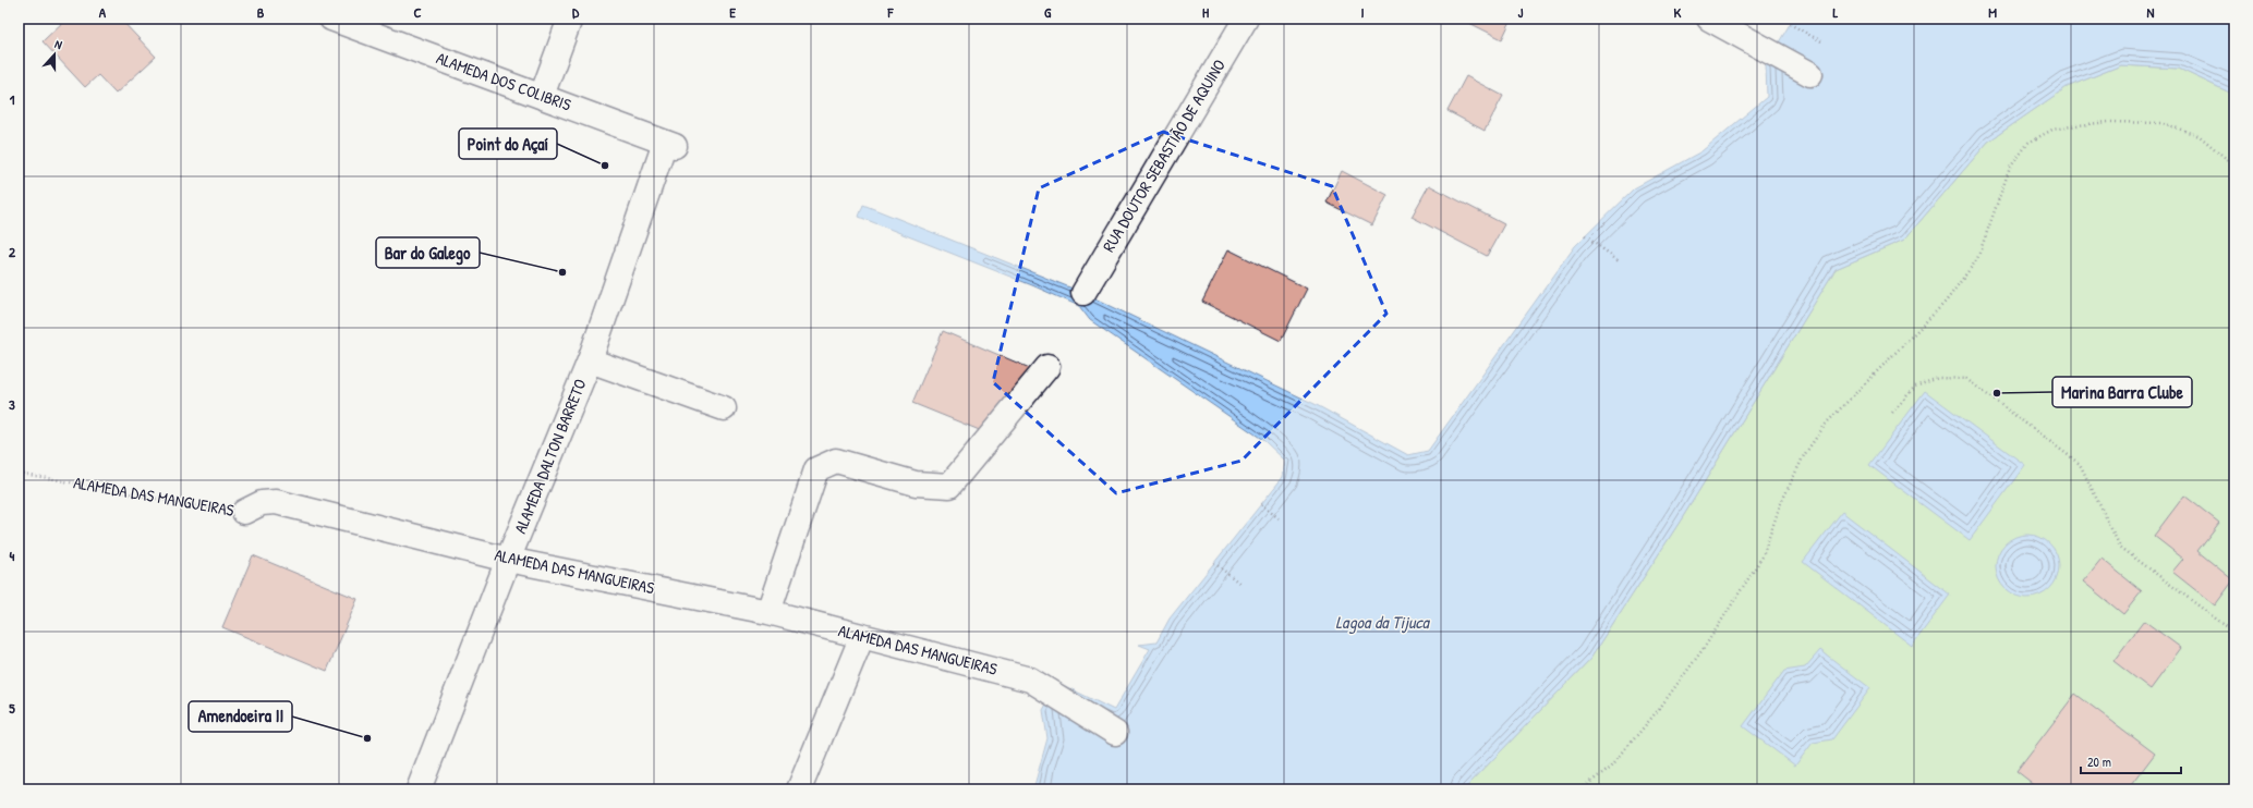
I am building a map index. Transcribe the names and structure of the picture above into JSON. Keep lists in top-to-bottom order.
{
  "streets": {
    "street": [
      "ALAMEDA DOS COLIBRIS",
      "RUA DOUTOR SEBASTIÃO DE AQUINO",
      "ALAMEDA DALTON BARRETO",
      "ALAMEDA DAS MANGUEIRAS"
    ]
  },
  "crossings": [
    ["ALAMEDA DOS COLIBRIS", "ALAMEDA DALTON BARRETO"],
    ["ALAMEDA DALTON BARRETO", "ALAMEDA DAS MANGUEIRAS"]
  ],
  "water": ["Lagoa da Tijuca"],
  "places": [
    "Point do Açaí",
    "Bar do Galego",
    "Marina Barra Clube",
    "Amendoeira II"
  ],
  "scale_bar": "20 m",
  "north": "top",
  "grid": {
    "columns": [
      "A",
      "B",
      "C",
      "D",
      "E",
      "F",
      "G",
      "H",
      "I",
      "J",
      "K",
      "L",
      "M",
      "N"
    ],
    "rows": [
      "1",
      "2",
      "3",
      "4",
      "5"
    ]
  }
}
